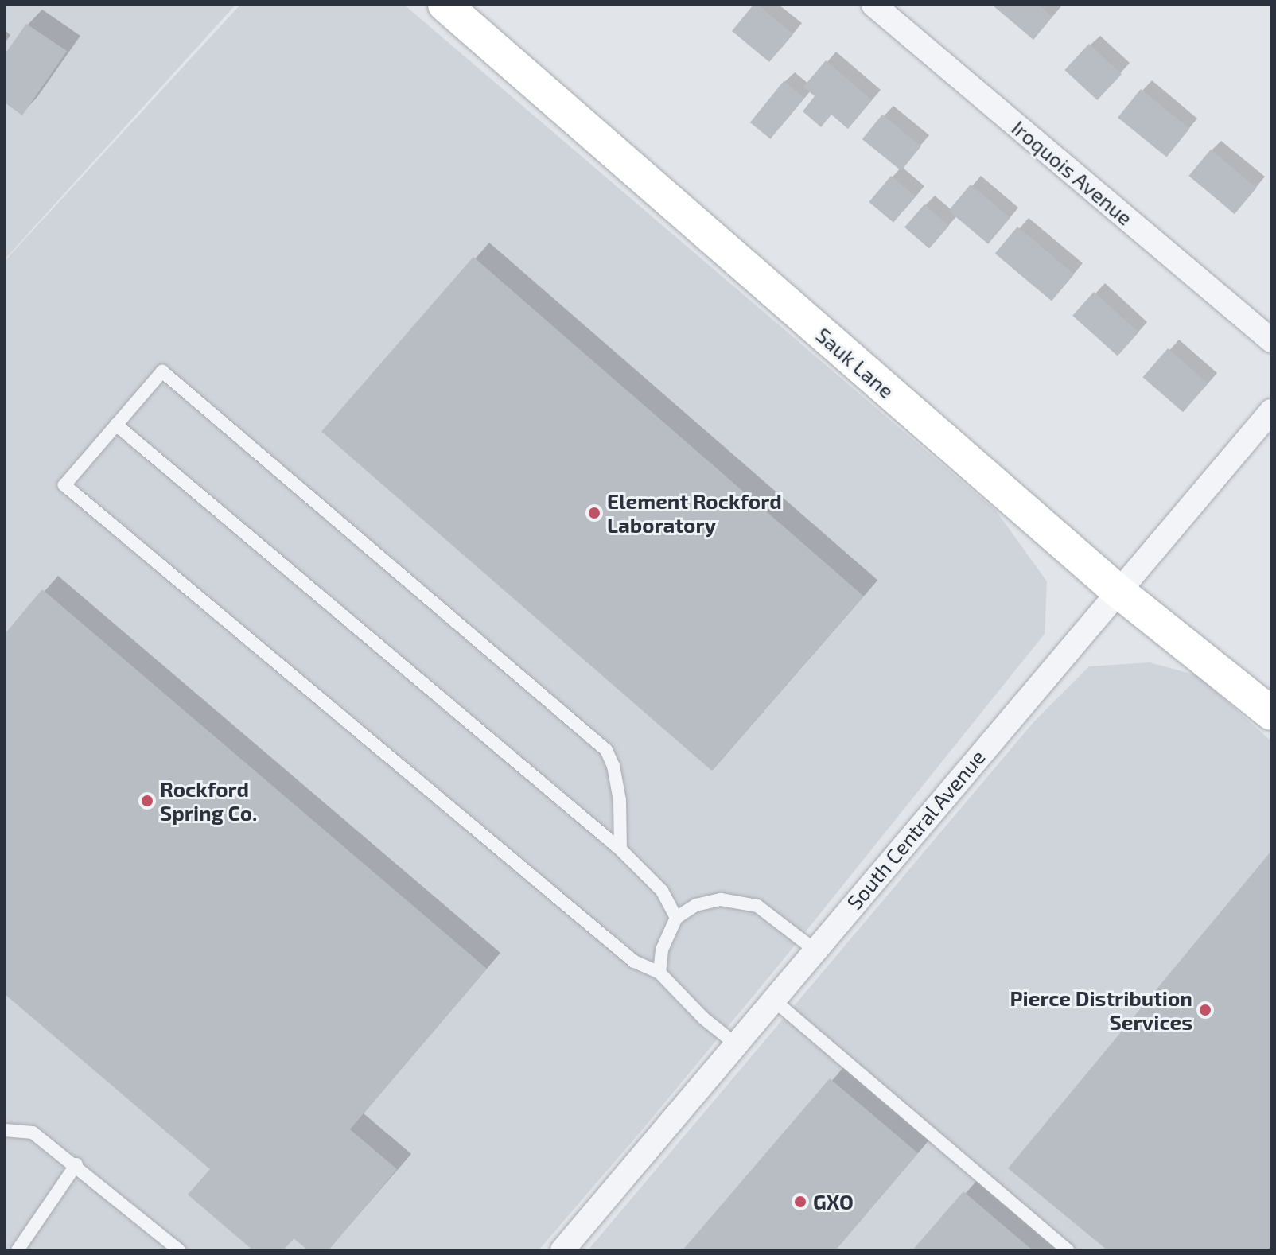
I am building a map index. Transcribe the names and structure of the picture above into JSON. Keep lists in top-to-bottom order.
{
  "streets": {
    "street": ["Iroquois Avenue", "Sauk Lane", "South Central Avenue"]
  },
  "crossings": [
    ["Sauk Lane", "South Central Avenue"]
  ],
  "places": [
    "Element Rockford Laboratory",
    "Rockford Spring Co.",
    "Pierce Distribution Services",
    "GXO"
  ]
}
